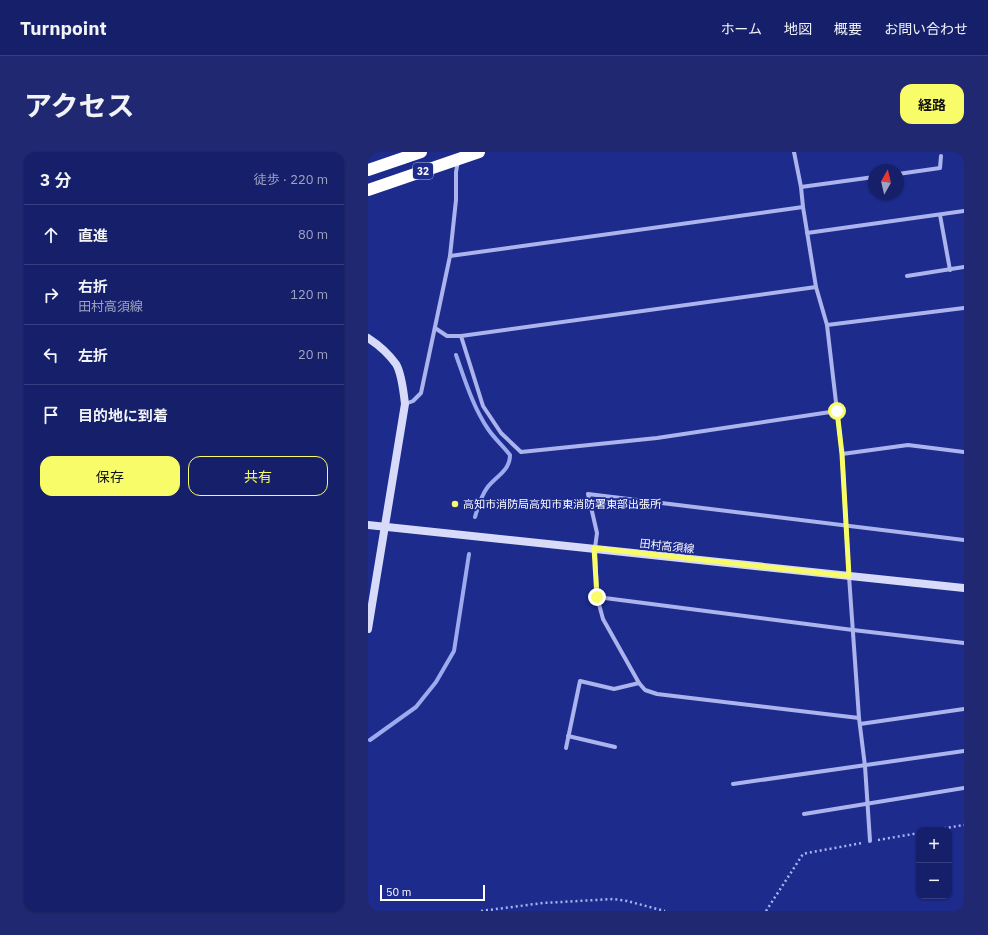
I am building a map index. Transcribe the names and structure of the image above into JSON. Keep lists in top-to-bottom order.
{
  "streets": {
    "highway": ["32"],
    "main road": ["田村高須線"]
  },
  "places": ["高知市消防局高知市東消防署東部出張所"],
  "scale_bar": "50 m",
  "north": "top",
  "page": {
    "header": "Turnpoint",
    "nav": [
      "ホーム",
      "地図",
      "概要",
      "お問い合わせ"
    ],
    "title": "アクセス",
    "buttons": [
      "経路",
      ["保存", "共有"]
    ],
    "heading": ["3 分", "徒歩 · 220 m"],
    "list": [
      ["直進", "80 m"],
      ["右折", "田村高須線", "120 m"],
      ["左折", "20 m"],
      "目的地に到着"
    ],
    "map_buttons": ["+", "−"],
    "scale": "50 m"
  }
}
